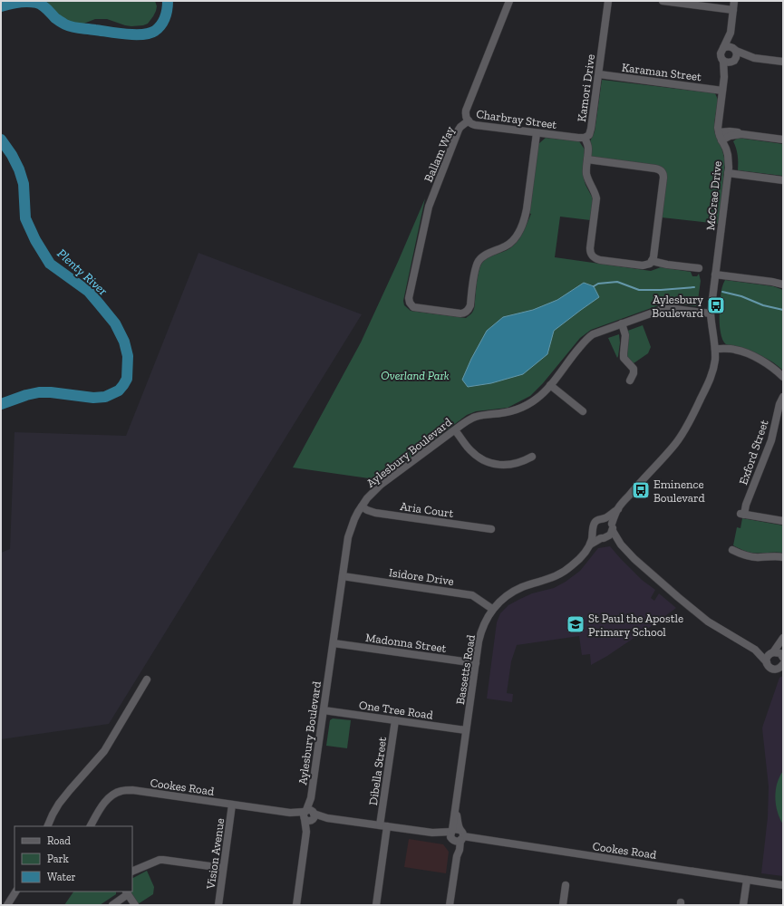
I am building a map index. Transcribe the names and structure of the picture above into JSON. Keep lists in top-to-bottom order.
{
  "streets": {
    "street": [
      "Karaman Street",
      "Kamori Drive",
      "Charbray Street",
      "Ballam Way",
      "McCrae Drive",
      "Aylesbury Boulevard",
      "Exford Street",
      "Aria Court",
      "Isidore Drive",
      "Madonna Street",
      "Bassetts Road",
      "One Tree Road",
      "Dibella Street",
      "Cookes Road",
      "Vision Avenue"
    ]
  },
  "crossings": [
    ["Karaman Street", "Kamori Drive"],
    ["Karaman Street", "McCrae Drive"],
    ["Kamori Drive", "Charbray Street"],
    ["Charbray Street", "Ballam Way"],
    ["McCrae Drive", "Bassetts Road"],
    ["Aylesbury Boulevard", "Aria Court"],
    ["Aylesbury Boulevard", "Isidore Drive"],
    ["Aylesbury Boulevard", "Madonna Street"],
    ["Aylesbury Boulevard", "Bassetts Road"],
    ["Aylesbury Boulevard", "One Tree Road"],
    ["Aylesbury Boulevard", "Cookes Road"],
    ["Isidore Drive", "Bassetts Road"],
    ["Madonna Street", "Bassetts Road"],
    ["Bassetts Road", "One Tree Road"],
    ["Bassetts Road", "Cookes Road"],
    ["One Tree Road", "Dibella Street"],
    ["Dibella Street", "Cookes Road"],
    ["Cookes Road", "Vision Avenue"]
  ],
  "water": ["Plenty River"],
  "parks": ["Overland Park"],
  "places": {
    "bus stop": ["Aylesbury Boulevard", "Eminence Boulevard"],
    "school or university": ["St Paul the Apostle Primary School"]
  },
  "legend": ["Road", "Park", "Water"]
}
